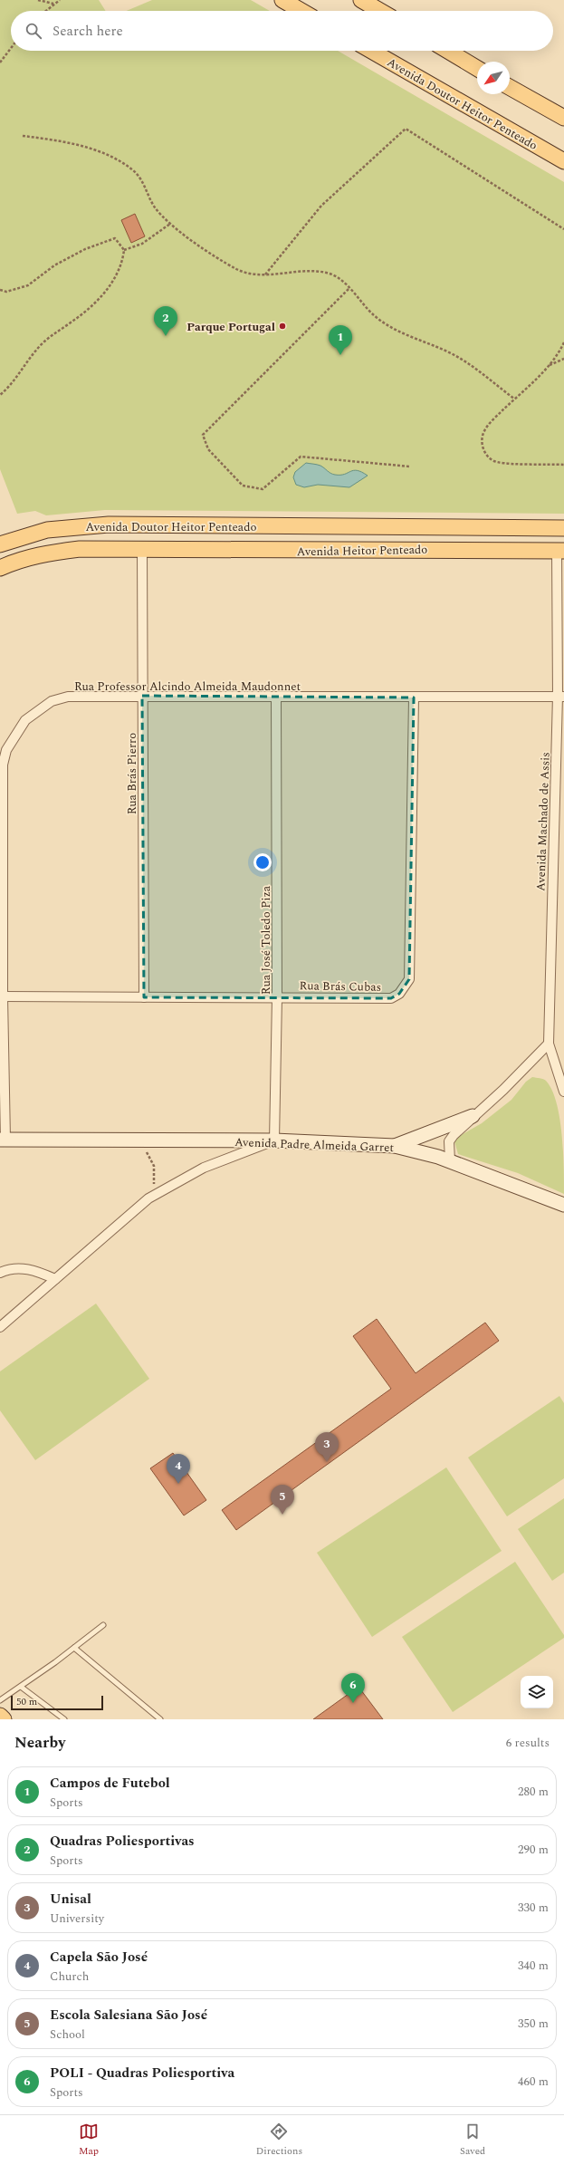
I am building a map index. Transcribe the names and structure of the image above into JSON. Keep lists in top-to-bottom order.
{
  "streets": {
    "main road": ["Avenida Doutor Heitor Penteado", "Avenida Heitor Penteado"],
    "street": [
      "Rua Professor Alcindo Almeida Maudonnet",
      "Rua Brás Pierro",
      "Avenida Machado de Assis",
      "Rua José Toledo Piza",
      "Rua Brás Cubas",
      "Avenida Padre Almeida Garret"
    ]
  },
  "crossings": [
    ["Avenida Doutor Heitor Penteado", "Avenida Heitor Penteado"],
    ["Avenida Doutor Heitor Penteado", "Rua Brás Pierro"],
    ["Avenida Heitor Penteado", "Avenida Machado de Assis"],
    ["Rua Professor Alcindo Almeida Maudonnet", "Rua Brás Pierro"],
    ["Rua Professor Alcindo Almeida Maudonnet", "Avenida Machado de Assis"],
    ["Rua Professor Alcindo Almeida Maudonnet", "Rua José Toledo Piza"],
    ["Rua Professor Alcindo Almeida Maudonnet", "Rua Brás Cubas"],
    ["Rua Professor Alcindo Almeida Maudonnet", "Avenida Padre Almeida Garret"],
    ["Rua Brás Pierro", "Rua Brás Cubas"],
    ["Rua José Toledo Piza", "Rua Brás Cubas"],
    ["Rua José Toledo Piza", "Avenida Padre Almeida Garret"]
  ],
  "places": ["Parque Portugal"],
  "scale_bar": "50 m",
  "north": "bottom left",
  "page": {
    "search": "Search here",
    "pins": [
      "2",
      "1",
      "3",
      "4",
      "5",
      "6"
    ],
    "scale": "50 m",
    "heading": ["Nearby", "6 results"],
    "list": [
      {
        "mark": "1",
        "name": "Campos de Futebol",
        "note": "Sports",
        "value": "280 m"
      },
      {
        "mark": "2",
        "name": "Quadras Poliesportivas",
        "note": "Sports",
        "value": "290 m"
      },
      {
        "mark": "3",
        "name": "Unisal",
        "note": "University",
        "value": "330 m"
      },
      {
        "mark": "4",
        "name": "Capela São José",
        "note": "Church",
        "value": "340 m"
      },
      {
        "mark": "5",
        "name": "Escola Salesiana São José",
        "note": "School",
        "value": "350 m"
      },
      {
        "mark": "6",
        "name": "POLI - Quadras Poliesportiva",
        "note": "Sports",
        "value": "460 m"
      }
    ],
    "nav": ["Map", "Directions", "Saved"]
  }
}
